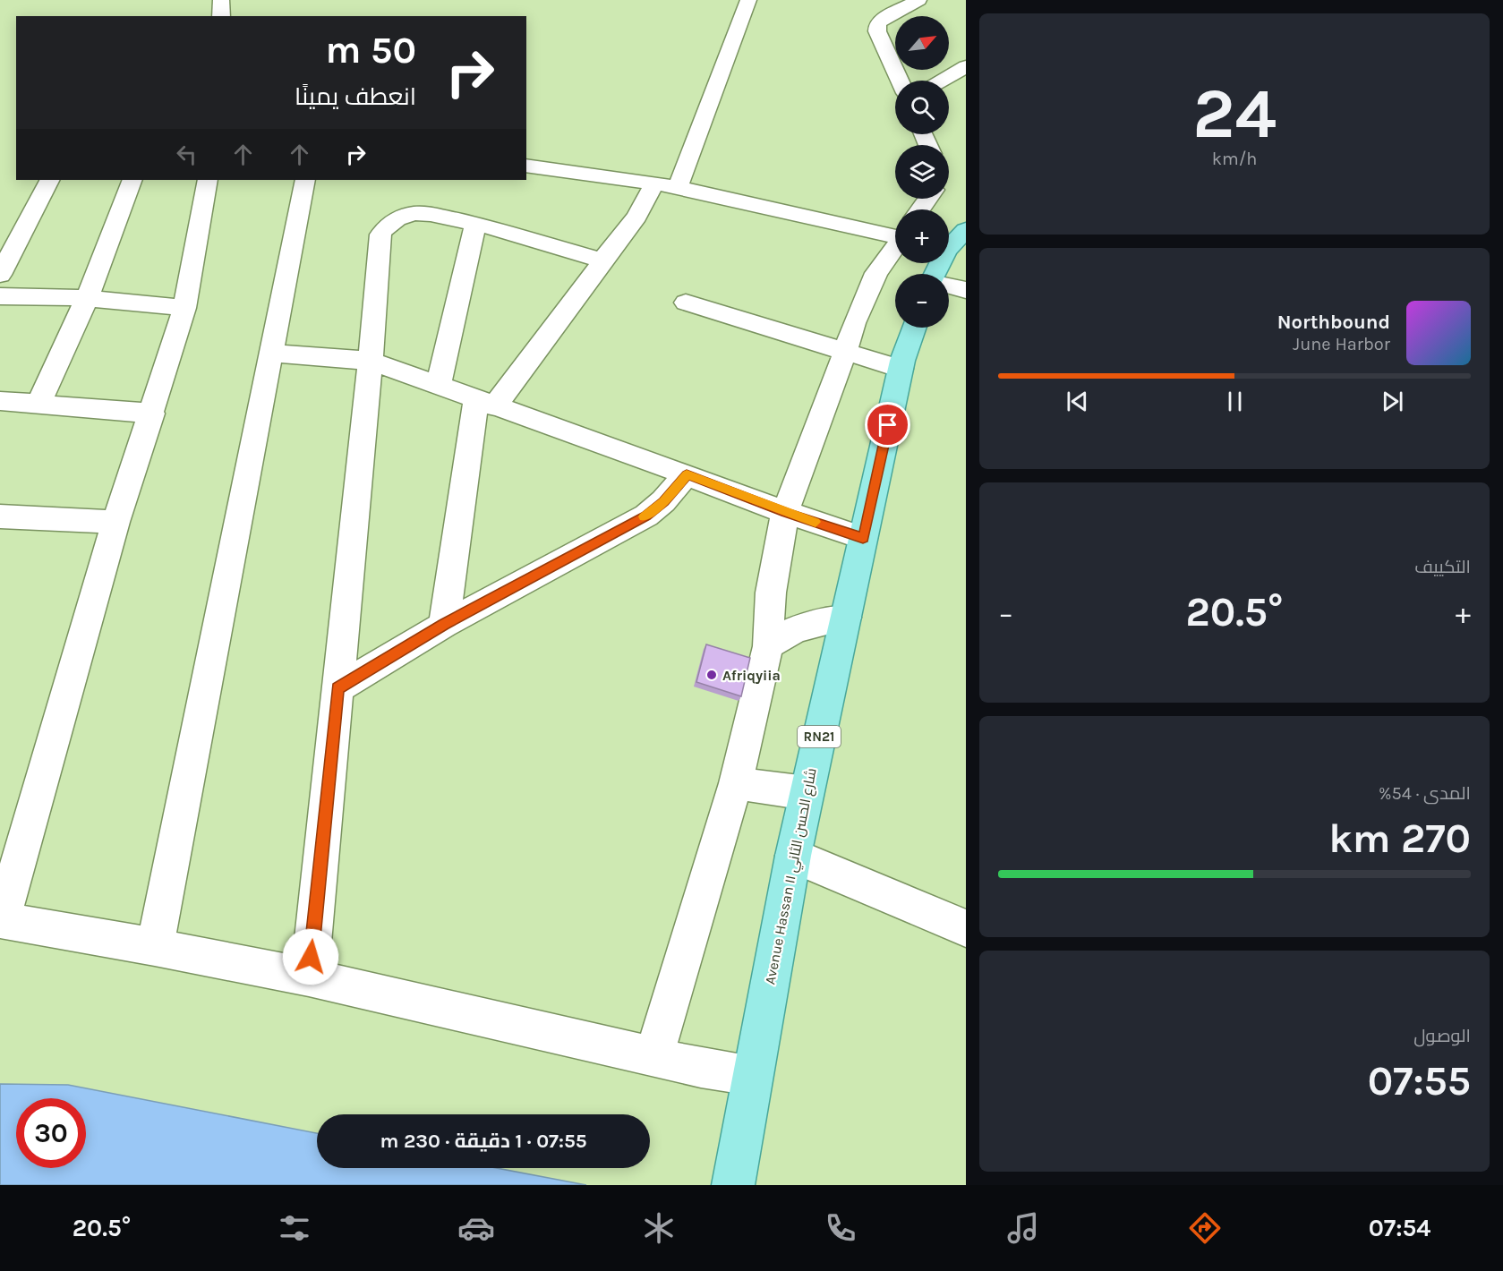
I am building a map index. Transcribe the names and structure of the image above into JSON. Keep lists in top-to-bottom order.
{
  "streets": {
    "main road": ["RN21", "Avenue Hassan II شارع الحسن الثاني"]
  },
  "places": ["Afriqyiia"],
  "north": "top right",
  "page": {
    "tile": [
      ["24", "km/h"],
      "التكييف",
      ["المدى · 54%", "270 km"],
      ["الوصول", "07:55"]
    ],
    "map_buttons": ["+", "−"],
    "turn": ["50 m", "انعطف يمينًا"],
    "song": ["Northbound", "June Harbor"],
    "heat": ["−", "20.5°", "+"],
    "limit": "30",
    "trip": "07:55 · 1 دقيقة · 230 m",
    "tabs": ["07:54", "20.5°"]
  }
}
